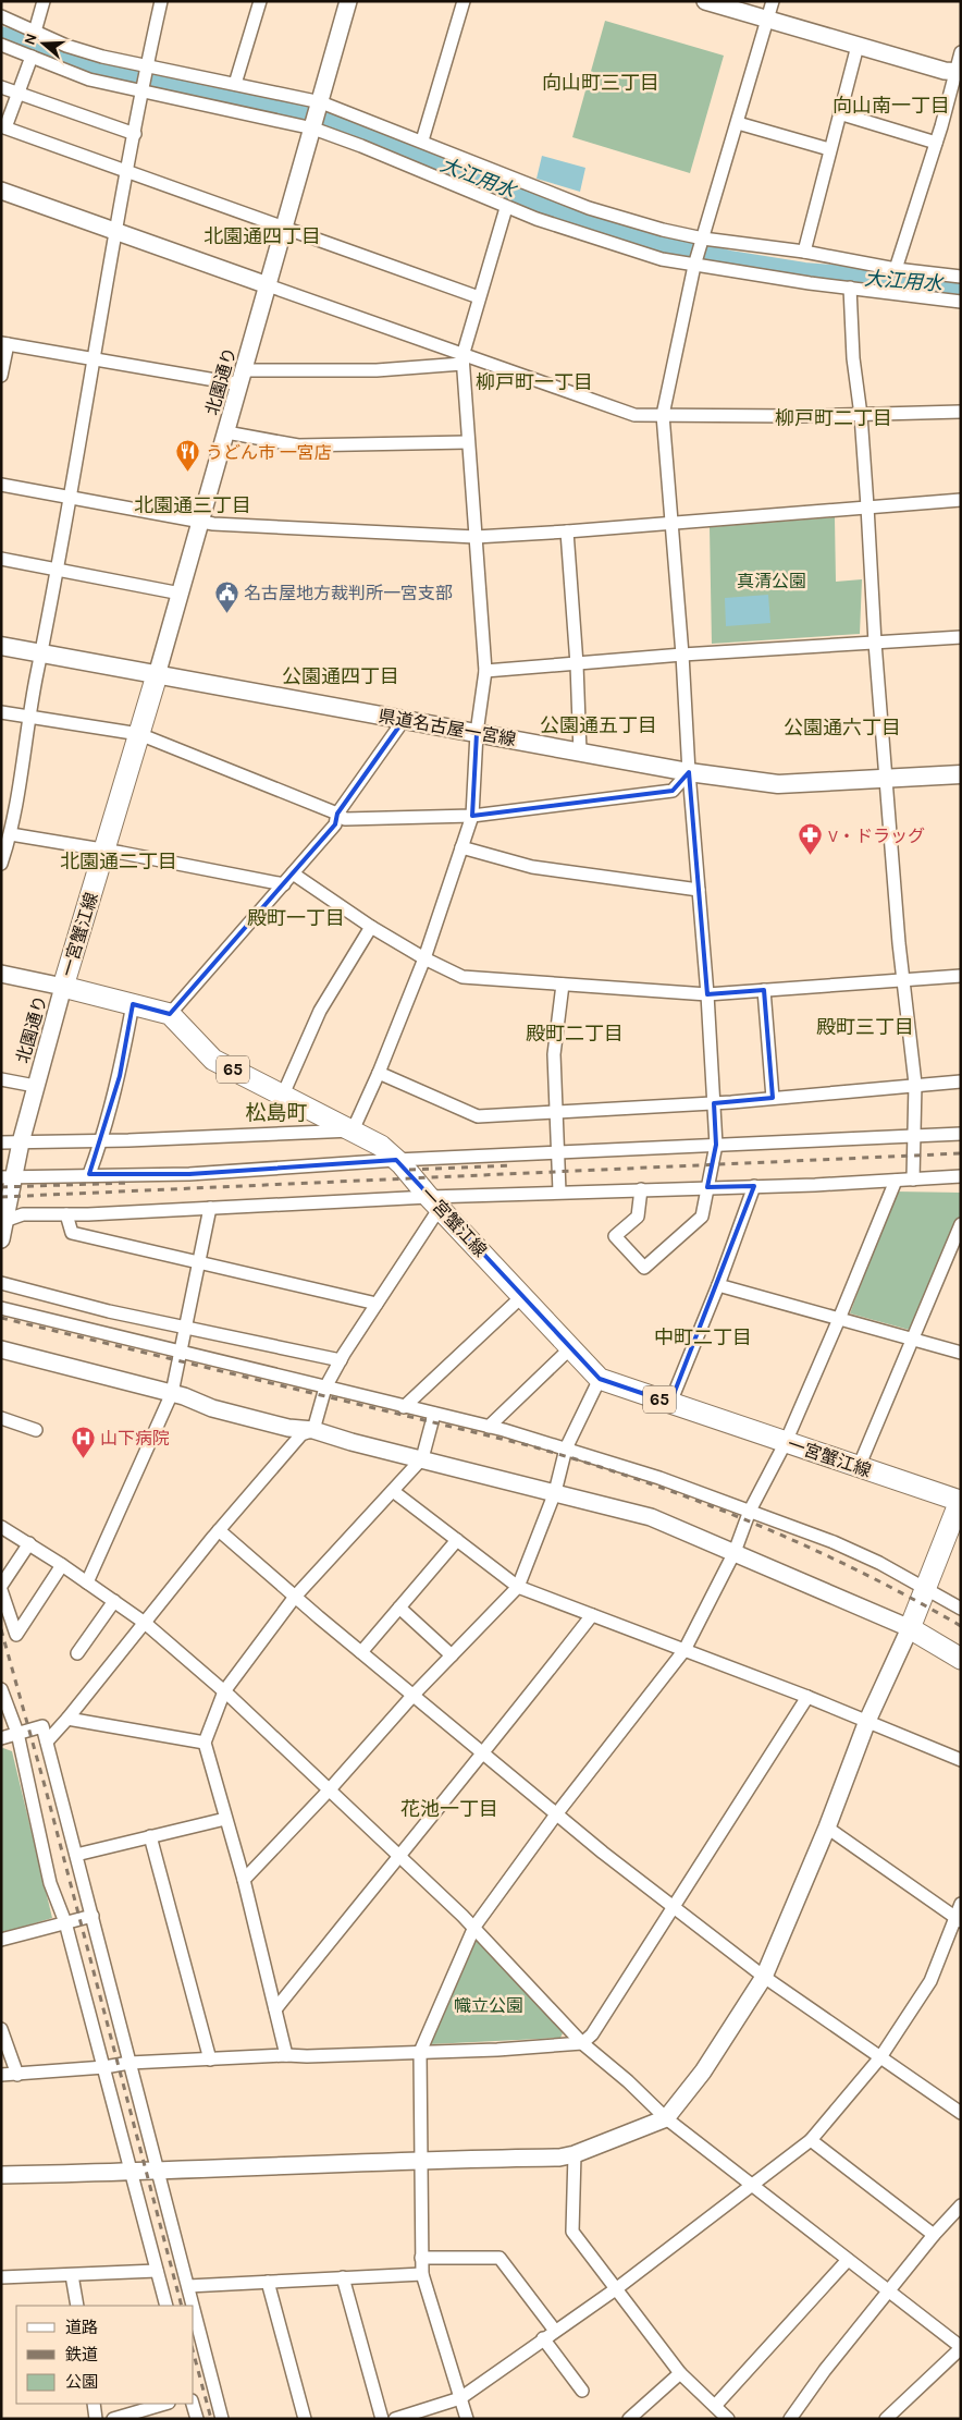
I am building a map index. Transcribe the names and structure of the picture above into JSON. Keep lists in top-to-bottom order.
{
  "streets": {
    "main road": ["県道名古屋一宮線", "一宮蟹江線", "65"],
    "street": ["北園通り"]
  },
  "crossings": [
    ["北園通り", "県道名古屋一宮線"],
    ["北園通り", "一宮蟹江線"],
    ["県道名古屋一宮線", "一宮蟹江線"]
  ],
  "districts": [
    "向山町三丁目",
    "向山南一丁目",
    "北園通四丁目",
    "柳戸町一丁目",
    "柳戸町二丁目",
    "北園通三丁目",
    "公園通四丁目",
    "公園通五丁目",
    "公園通六丁目",
    "北園通二丁目",
    "殿町一丁目",
    "殿町三丁目",
    "殿町二丁目",
    "松島町",
    "中町二丁目",
    "花池一丁目"
  ],
  "water": ["大江用水"],
  "parks": ["真清公園", "幟立公園"],
  "places": {
    "restaurant": ["うどん市 一宮店"],
    "public building": ["名古屋地方裁判所一宮支部"],
    "pharmacy": ["V・ドラッグ"],
    "hospital": ["山下病院"]
  },
  "legend": ["道路", "鉄道", "公園"],
  "north": "left"
}
